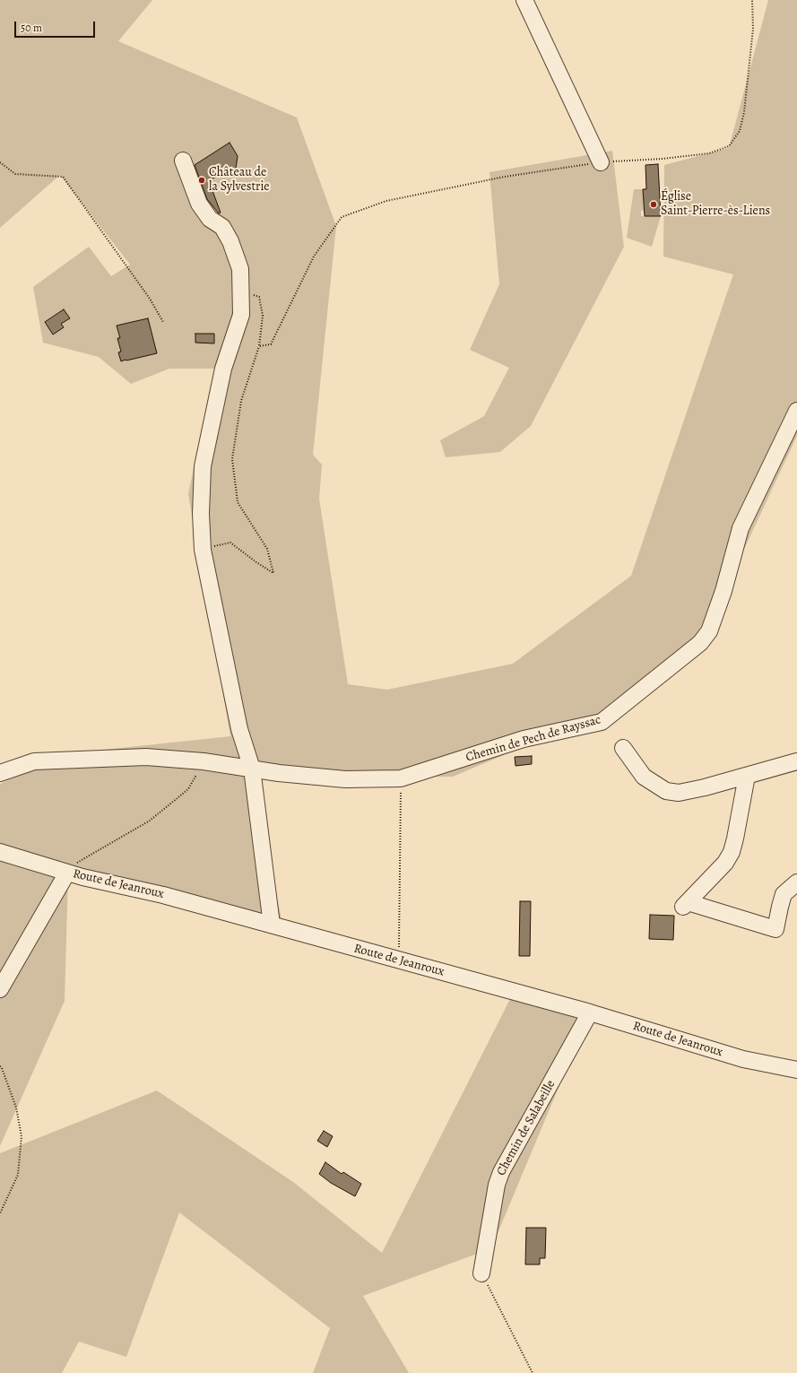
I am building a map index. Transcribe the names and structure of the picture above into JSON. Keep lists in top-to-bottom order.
{
  "streets": {
    "street": ["Chemin de Pech de Rayssac", "Route de Jeanroux", "Chemin de Salabeille"]
  },
  "crossings": [
    ["Route de Jeanroux", "Chemin de Salabeille"]
  ],
  "places": ["Château de la Sylvestrie", "Église Saint-Pierre-ès-Liens"],
  "scale_bar": "50 m"
}
